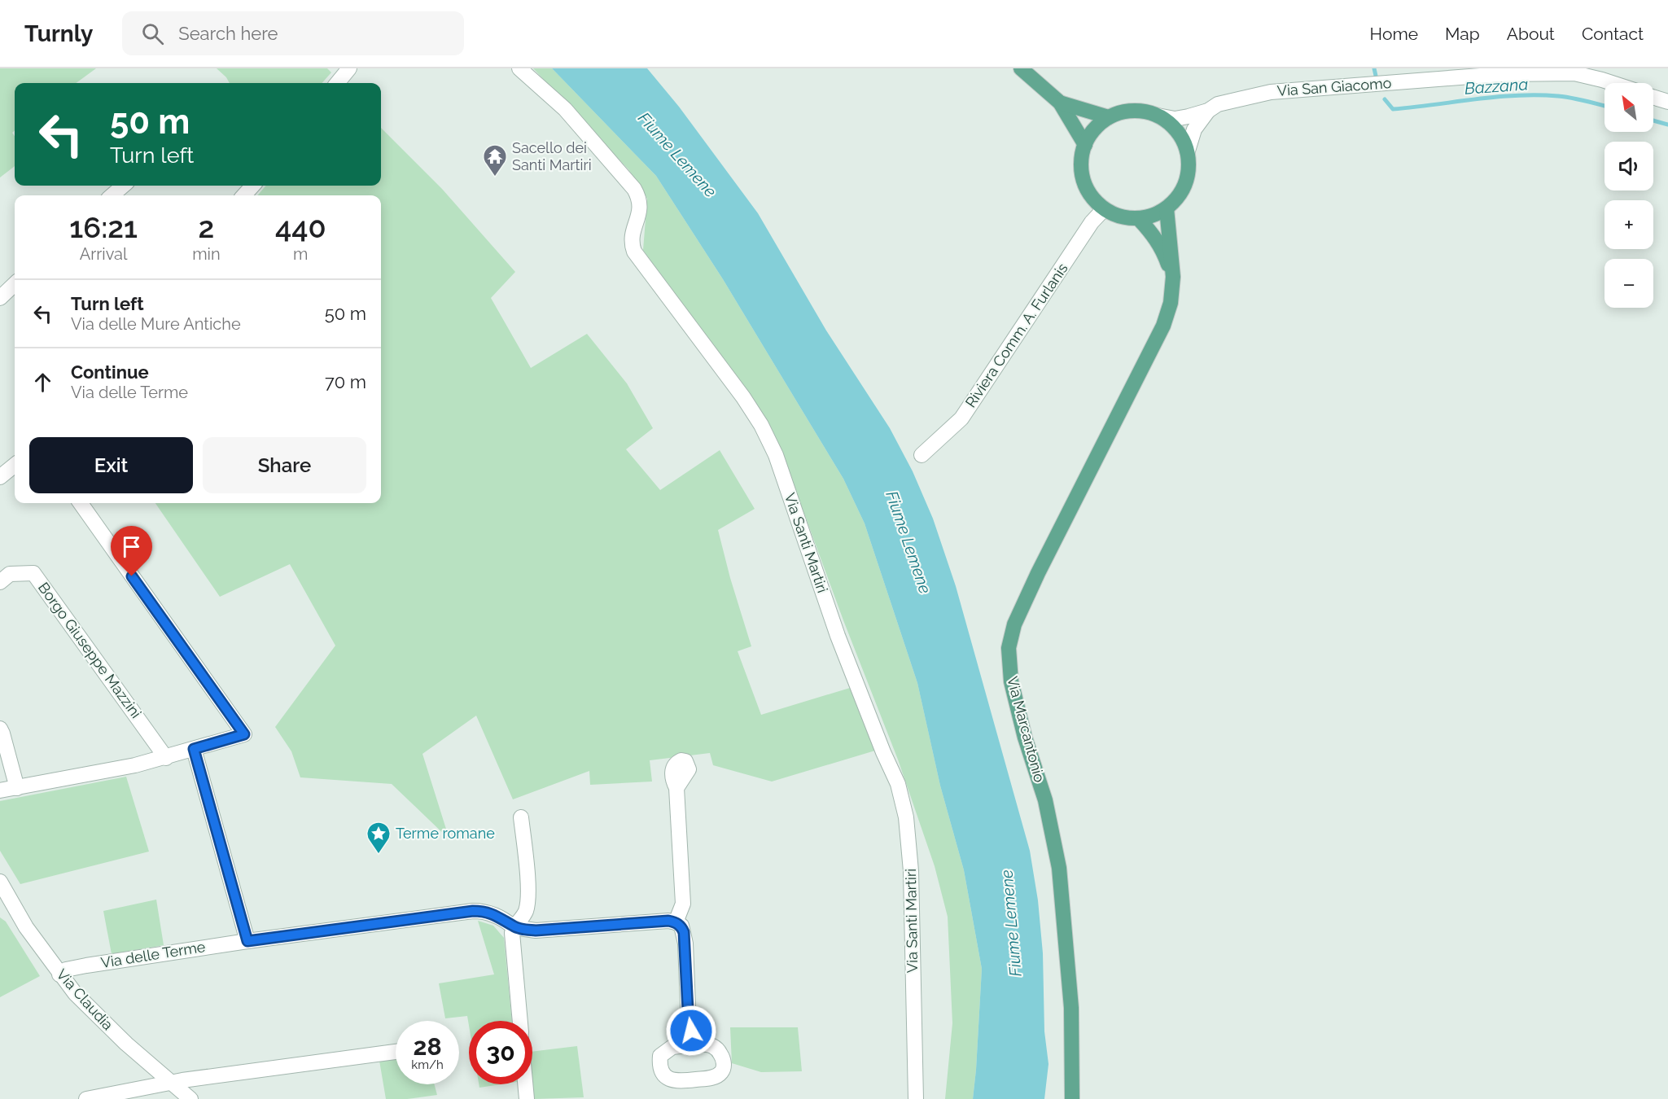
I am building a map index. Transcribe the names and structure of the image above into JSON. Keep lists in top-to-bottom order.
{
  "streets": {
    "main road": ["Via Marcantonio"],
    "street": [
      "Via San Giacomo",
      "Riviera Comm. A. Furlanis",
      "Via Santi Martiri",
      "Borgo Giuseppe Mazzini",
      "Via delle Terme",
      "Via Claudia"
    ]
  },
  "crossings": [
    ["Via San Giacomo", "Riviera Comm. A. Furlanis"],
    ["Via San Giacomo", "Via Marcantonio"],
    ["Riviera Comm. A. Furlanis", "Via Marcantonio"],
    ["Via delle Terme", "Via Claudia"]
  ],
  "water": ["Bazzana", "Fiume Lemene"],
  "places": {
    "temple": ["Sacello dei Santi Martiri"],
    "place": ["Terme romane"]
  },
  "north": "top left",
  "page": {
    "header": "Turnly",
    "search": "Search here",
    "nav": [
      "Home",
      "Map",
      "About",
      "Contact"
    ],
    "map_buttons": ["+", "−"],
    "turn": ["50 m", "Turn left"],
    "eta": [
      "16:21",
      "Arrival",
      "2",
      "min",
      "440",
      "m"
    ],
    "list": [
      {
        "name": "Turn left",
        "note": "Via delle Mure Antiche",
        "value": "50 m"
      },
      {
        "name": "Continue",
        "note": "Via delle Terme",
        "value": "70 m"
      }
    ],
    "buttons": ["Exit", "Share"],
    "speed": "28 km/h",
    "limit": "30"
  }
}
